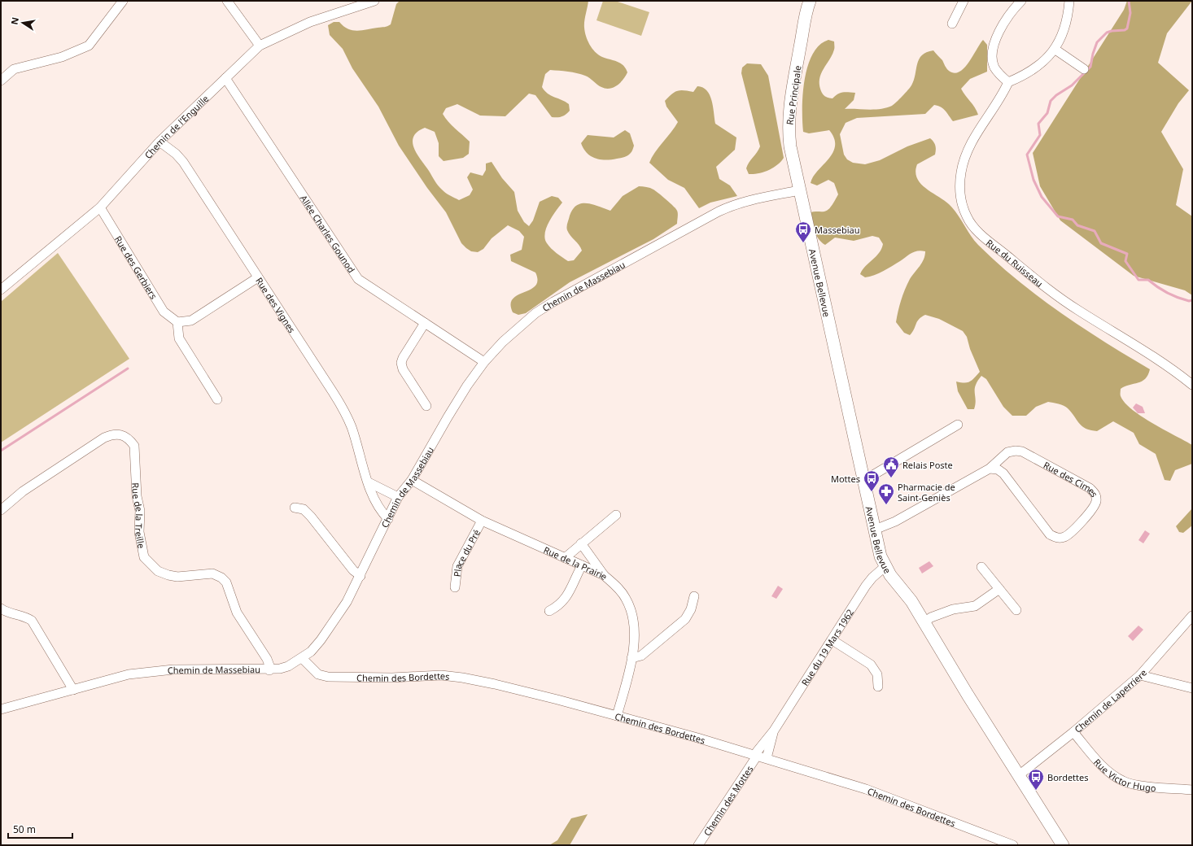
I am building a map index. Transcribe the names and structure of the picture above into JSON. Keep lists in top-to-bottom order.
{
  "streets": {
    "main road": ["Rue Principale", "Avenue Bellevue"],
    "street": [
      "Chemin de l'Enguille",
      "Allée Charles Gounod",
      "Rue du Ruisseau",
      "Rue des Gerbiers",
      "Chemin de Massebiau",
      "Rue des Vignes",
      "Rue des Cimes",
      "Rue de la Treille",
      "Place du Pré",
      "Rue de la Prairie",
      "Rue du 19 Mars 1962",
      "Chemin des Bordettes",
      "Chemin de Laperriere",
      "Rue Victor Hugo",
      "Chemin des Mottes"
    ]
  },
  "crossings": [
    ["Rue Principale", "Avenue Bellevue"],
    ["Rue Principale", "Chemin de Massebiau"],
    ["Chemin de l'Enguille", "Allée Charles Gounod"],
    ["Chemin de l'Enguille", "Rue des Gerbiers"],
    ["Chemin de l'Enguille", "Rue des Vignes"],
    ["Allée Charles Gounod", "Chemin de Massebiau"],
    ["Avenue Bellevue", "Chemin de Massebiau"],
    ["Avenue Bellevue", "Rue des Cimes"],
    ["Avenue Bellevue", "Rue du 19 Mars 1962"],
    ["Avenue Bellevue", "Chemin de Laperriere"],
    ["Chemin de Massebiau", "Rue des Vignes"],
    ["Chemin de Massebiau", "Rue de la Treille"],
    ["Chemin de Massebiau", "Rue de la Prairie"],
    ["Chemin de Massebiau", "Chemin des Bordettes"],
    ["Place du Pré", "Rue de la Prairie"],
    ["Rue de la Prairie", "Chemin des Bordettes"],
    ["Rue du 19 Mars 1962", "Chemin des Bordettes"],
    ["Rue du 19 Mars 1962", "Chemin des Mottes"],
    ["Chemin des Bordettes", "Chemin des Mottes"],
    ["Chemin de Laperriere", "Rue Victor Hugo"]
  ],
  "places": {
    "bus stop": ["Massebiau", "Mottes", "Bordettes"],
    "public building": ["Relais Poste"],
    "pharmacy": ["Pharmacie de Saint-Geniès"]
  },
  "scale_bar": "50 m",
  "north": "left"
}
